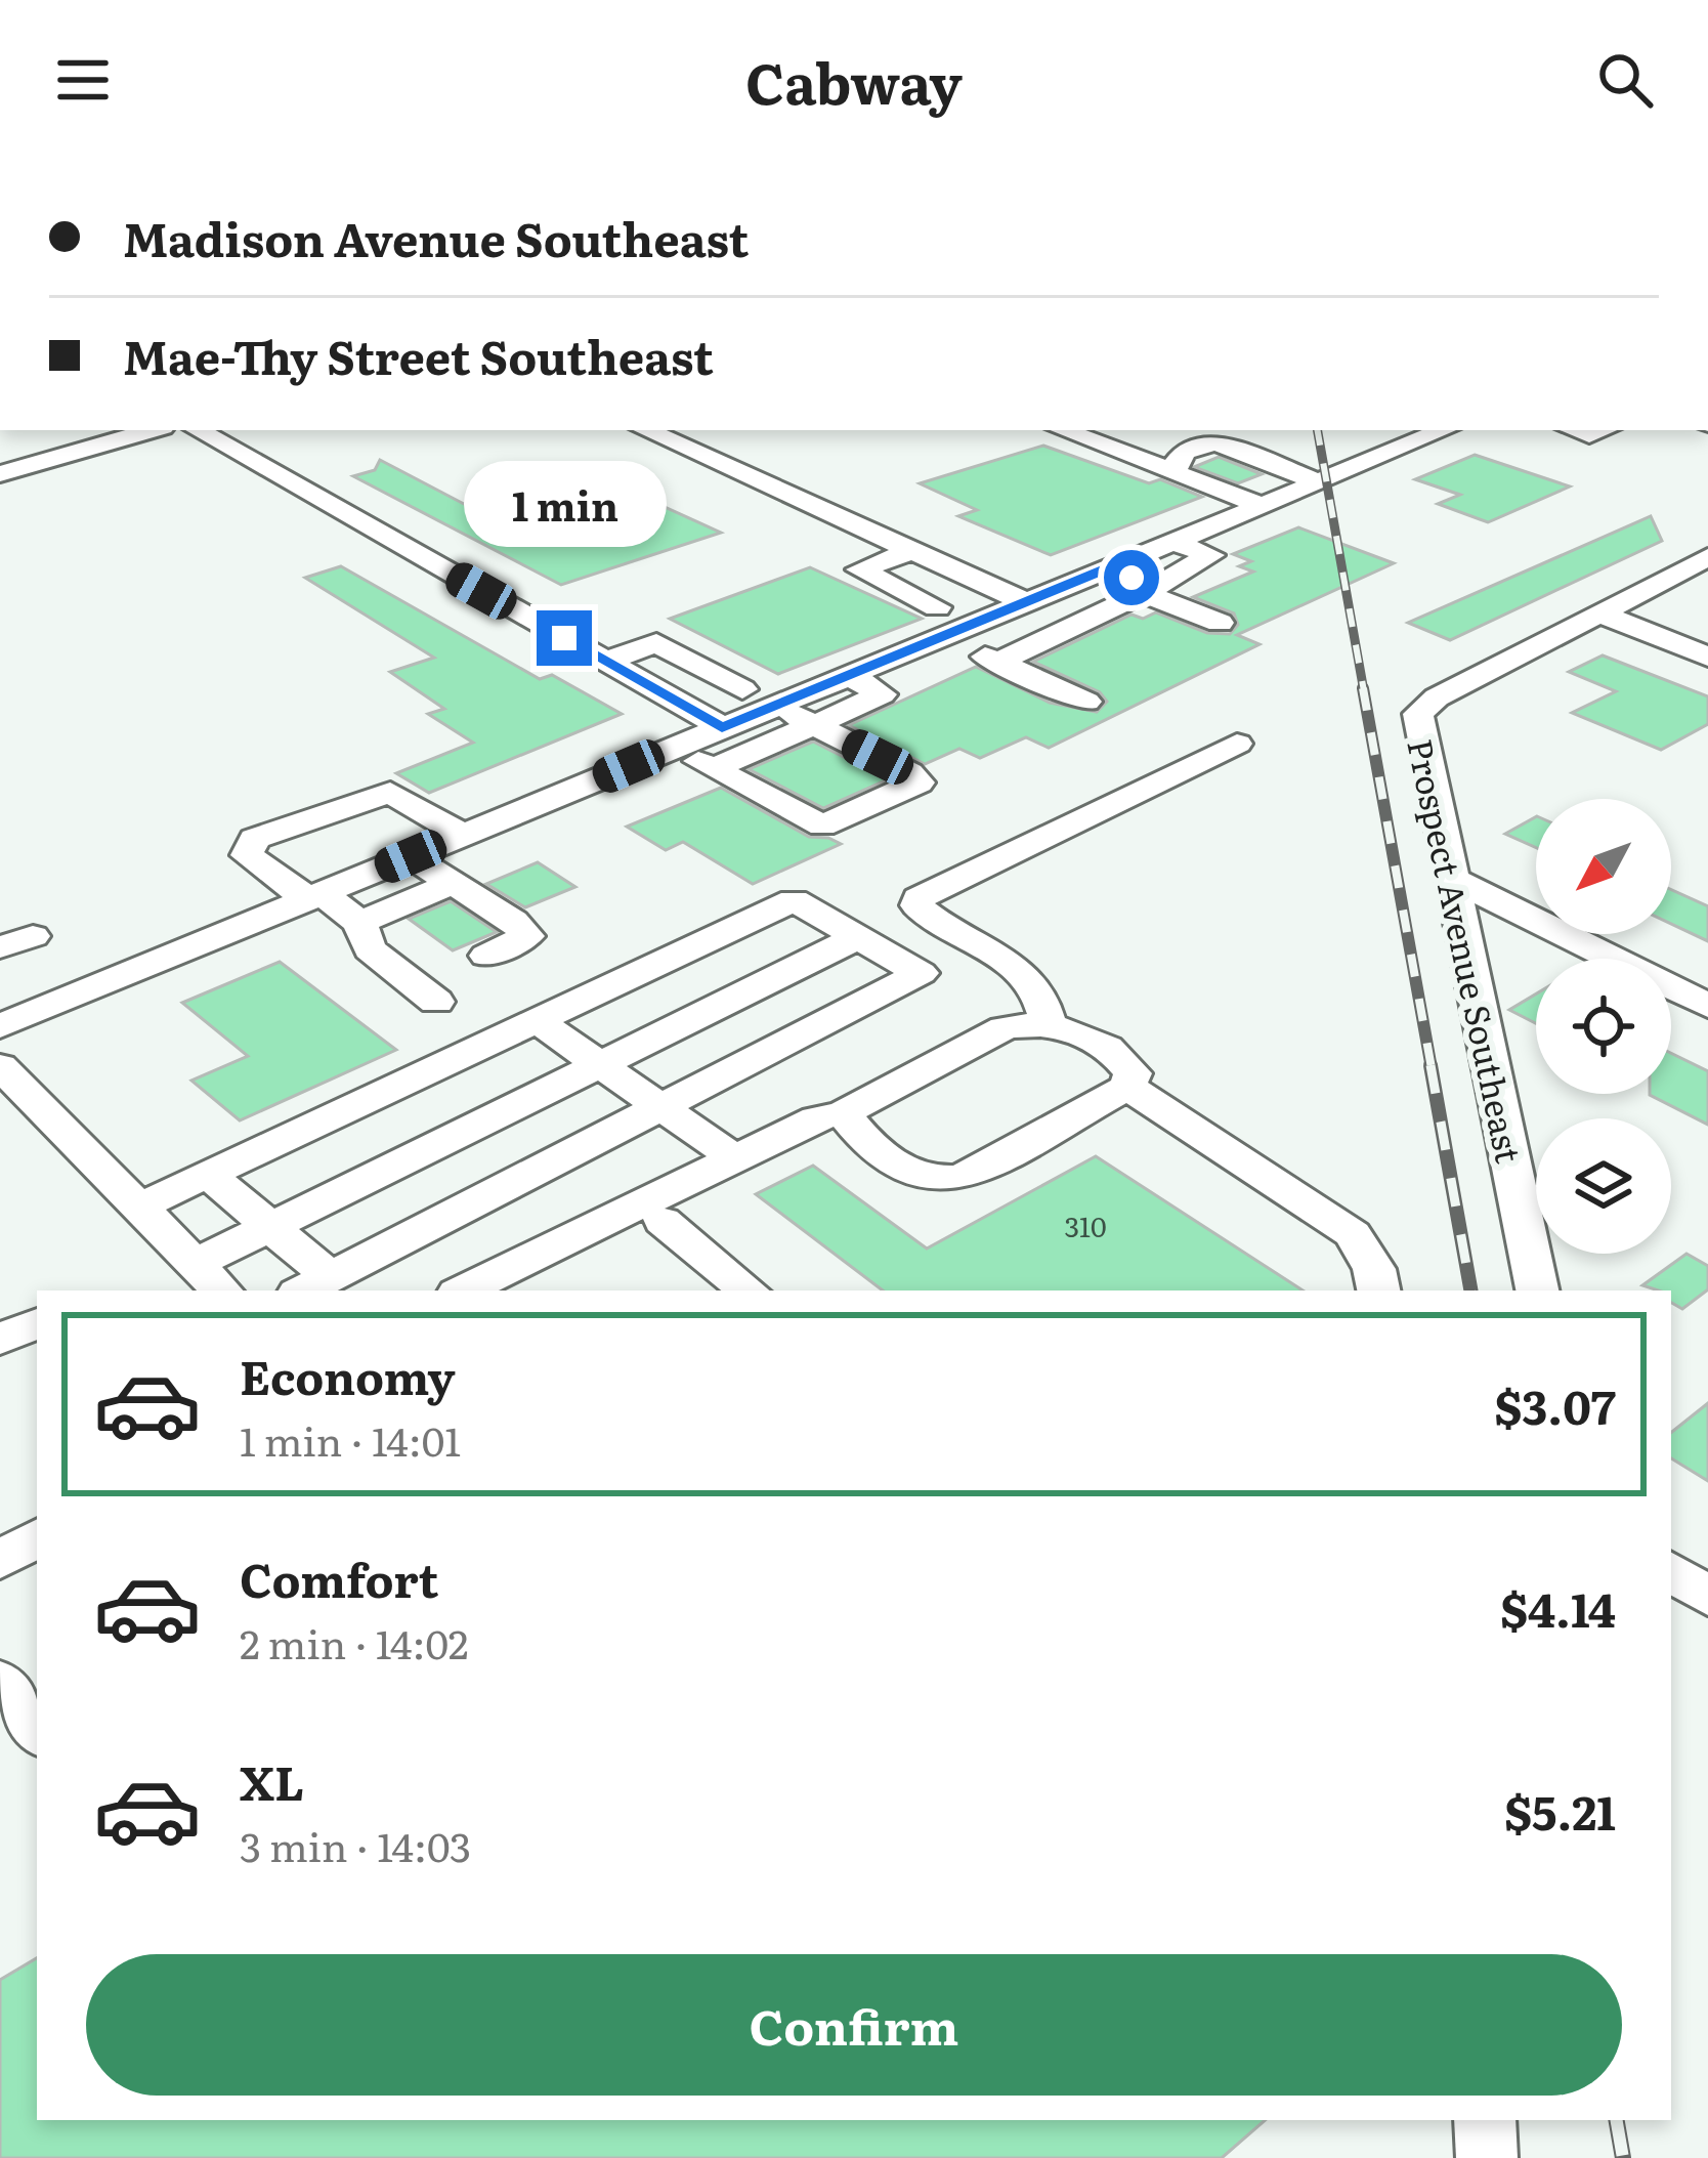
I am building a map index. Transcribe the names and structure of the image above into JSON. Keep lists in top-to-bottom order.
{
  "streets": {
    "street": ["Prospect Avenue Southeast"]
  },
  "house_numbers": ["310"],
  "north": "bottom left",
  "page": {
    "header": "Cabway",
    "banner": ["Madison Avenue Southeast", "Mae-Thy Street Southeast"],
    "bubble": "1 min",
    "list": [
      {
        "name": "Economy",
        "note": "1 min · 14:01",
        "value": "$3.07"
      },
      {
        "name": "Comfort",
        "note": "2 min · 14:02",
        "value": "$4.14"
      },
      {
        "name": "XL",
        "note": "3 min · 14:03",
        "value": "$5.21"
      }
    ],
    "buttons": "Confirm"
  }
}
